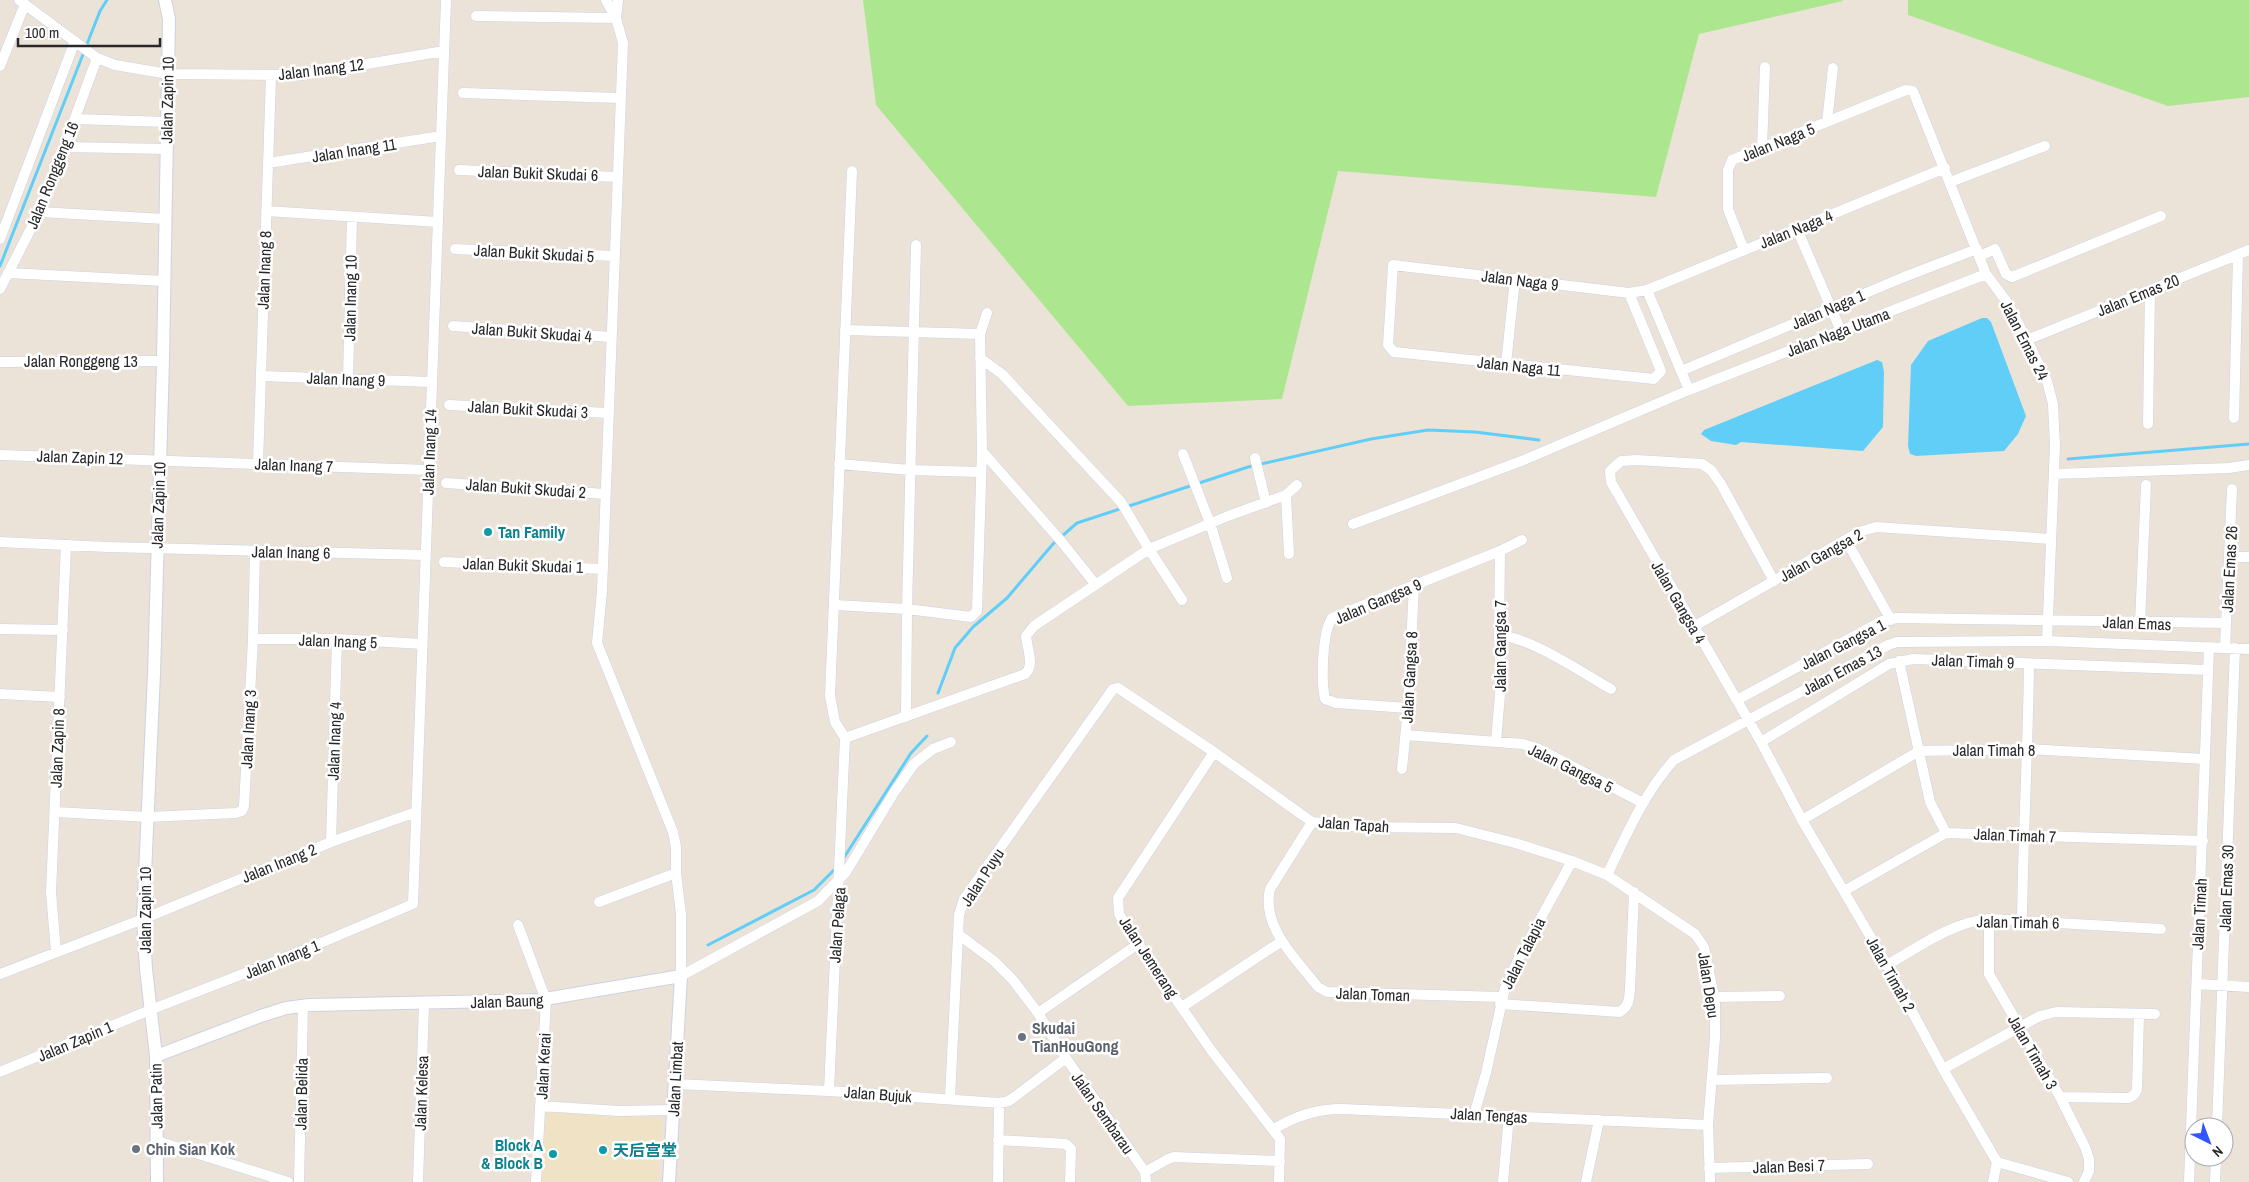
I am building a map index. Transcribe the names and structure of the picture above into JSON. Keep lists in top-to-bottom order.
{
  "streets": {
    "street": [
      "Jalan Inang 12",
      "Jalan Zapin 10",
      "Jalan Naga 5",
      "Jalan Inang 11",
      "Jalan Bukit Skudai 6",
      "Jalan Ronggeng 16",
      "Jalan Naga 4",
      "Jalan Bukit Skudai 5",
      "Jalan Inang 8",
      "Jalan Naga 9",
      "Jalan Emas 20",
      "Jalan Inang 10",
      "Jalan Naga 1",
      "Jalan Bukit Skudai 4",
      "Jalan Naga Utama",
      "Jalan Emas 24",
      "Jalan Ronggeng 13",
      "Jalan Naga 11",
      "Jalan Inang 9",
      "Jalan Bukit Skudai 3",
      "Jalan Inang 14",
      "Jalan Zapin 12",
      "Jalan Inang 7",
      "Jalan Bukit Skudai 2",
      "Jalan Inang 6",
      "Jalan Gangsa 2",
      "Jalan Bukit Skudai 1",
      "Jalan Emas 26",
      "Jalan Gangsa 9",
      "Jalan Gangsa 4",
      "Jalan Emas",
      "Jalan Inang 5",
      "Jalan Gangsa 1",
      "Jalan Gangsa 7",
      "Jalan Timah 9",
      "Jalan Emas 13",
      "Jalan Gangsa 8",
      "Jalan Inang 3",
      "Jalan Inang 4",
      "Jalan Zapin 8",
      "Jalan Timah 8",
      "Jalan Gangsa 5",
      "Jalan Tapah",
      "Jalan Timah 7",
      "Jalan Inang 2",
      "Jalan Puyu",
      "Jalan Emas 30",
      "Jalan Timah",
      "Jalan Timah 6",
      "Jalan Pelaga",
      "Jalan Talapia",
      "Jalan Jemerang",
      "Jalan Inang 1",
      "Jalan Timah 2",
      "Jalan Depu",
      "Jalan Toman",
      "Jalan Baung",
      "Jalan Zapin 1",
      "Jalan Timah 3",
      "Jalan Kerai",
      "Jalan Limbat",
      "Jalan Kelesa",
      "Jalan Belida",
      "Jalan Bujuk",
      "Jalan Patin",
      "Jalan Sembarau",
      "Jalan Tengas",
      "Jalan Besi 7"
    ]
  },
  "crossings": [
    ["Jalan Inang 12", "Jalan Zapin 10"],
    ["Jalan Inang 12", "Jalan Ronggeng 16"],
    ["Jalan Inang 12", "Jalan Inang 8"],
    ["Jalan Inang 12", "Jalan Inang 14"],
    ["Jalan Zapin 10", "Jalan Ronggeng 13"],
    ["Jalan Zapin 10", "Jalan Zapin 12"],
    ["Jalan Zapin 10", "Jalan Inang 7"],
    ["Jalan Zapin 10", "Jalan Inang 6"],
    ["Jalan Zapin 10", "Jalan Inang 3"],
    ["Jalan Zapin 10", "Jalan Inang 2"],
    ["Jalan Zapin 10", "Jalan Inang 1"],
    ["Jalan Zapin 10", "Jalan Zapin 1"],
    ["Jalan Zapin 10", "Jalan Patin"],
    ["Jalan Naga 5", "Jalan Naga 4"],
    ["Jalan Naga 5", "Jalan Emas 24"],
    ["Jalan Inang 11", "Jalan Inang 8"],
    ["Jalan Inang 11", "Jalan Inang 14"],
    ["Jalan Naga 4", "Jalan Naga 9"],
    ["Jalan Naga 4", "Jalan Emas 24"],
    ["Jalan Inang 8", "Jalan Inang 9"],
    ["Jalan Inang 8", "Jalan Inang 7"],
    ["Jalan Naga 9", "Jalan Naga 11"],
    ["Jalan Emas 20", "Jalan Emas 24"],
    ["Jalan Inang 10", "Jalan Inang 9"],
    ["Jalan Naga 1", "Jalan Emas 24"],
    ["Jalan Naga Utama", "Jalan Emas 24"],
    ["Jalan Emas 24", "Jalan Gangsa 2"],
    ["Jalan Emas 24", "Jalan Emas"],
    ["Jalan Emas 24", "Jalan Gangsa 1"],
    ["Jalan Emas 24", "Jalan Emas 13"],
    ["Jalan Inang 9", "Jalan Inang 14"],
    ["Jalan Inang 14", "Jalan Inang 7"],
    ["Jalan Inang 14", "Jalan Inang 6"],
    ["Jalan Inang 14", "Jalan Inang 5"],
    ["Jalan Inang 14", "Jalan Inang 2"],
    ["Jalan Inang 14", "Jalan Inang 1"],
    ["Jalan Zapin 12", "Jalan Inang 7"],
    ["Jalan Inang 6", "Jalan Inang 3"],
    ["Jalan Inang 6", "Jalan Zapin 8"],
    ["Jalan Gangsa 2", "Jalan Gangsa 4"],
    ["Jalan Emas 26", "Jalan Emas"],
    ["Jalan Emas 26", "Jalan Emas 13"],
    ["Jalan Emas 26", "Jalan Emas 30"],
    ["Jalan Gangsa 9", "Jalan Gangsa 7"],
    ["Jalan Gangsa 9", "Jalan Gangsa 8"],
    ["Jalan Gangsa 4", "Jalan Gangsa 1"],
    ["Jalan Gangsa 4", "Jalan Emas 13"],
    ["Jalan Gangsa 4", "Jalan Timah 2"],
    ["Jalan Emas", "Jalan Gangsa 1"],
    ["Jalan Inang 5", "Jalan Inang 3"],
    ["Jalan Inang 5", "Jalan Inang 4"],
    ["Jalan Gangsa 7", "Jalan Gangsa 5"],
    ["Jalan Timah 9", "Jalan Timah"],
    ["Jalan Timah 9", "Jalan Timah 2"],
    ["Jalan Emas 13", "Jalan Gangsa 5"],
    ["Jalan Emas 13", "Jalan Emas 30"],
    ["Jalan Emas 13", "Jalan Timah"],
    ["Jalan Emas 13", "Jalan Timah 2"],
    ["Jalan Emas 13", "Jalan Depu"],
    ["Jalan Gangsa 8", "Jalan Gangsa 5"],
    ["Jalan Inang 4", "Jalan Inang 2"],
    ["Jalan Zapin 8", "Jalan Inang 2"],
    ["Jalan Timah 8", "Jalan Timah"],
    ["Jalan Timah 8", "Jalan Timah 2"],
    ["Jalan Tapah", "Jalan Puyu"],
    ["Jalan Tapah", "Jalan Talapia"],
    ["Jalan Tapah", "Jalan Jemerang"],
    ["Jalan Tapah", "Jalan Depu"],
    ["Jalan Tapah", "Jalan Toman"],
    ["Jalan Timah 7", "Jalan Timah"],
    ["Jalan Puyu", "Jalan Bujuk"],
    ["Jalan Puyu", "Jalan Sembarau"],
    ["Jalan Timah 6", "Jalan Timah 2"],
    ["Jalan Timah 6", "Jalan Timah 3"],
    ["Jalan Pelaga", "Jalan Baung"],
    ["Jalan Pelaga", "Jalan Bujuk"],
    ["Jalan Talapia", "Jalan Depu"],
    ["Jalan Talapia", "Jalan Toman"],
    ["Jalan Jemerang", "Jalan Tengas"],
    ["Jalan Inang 1", "Jalan Zapin 1"],
    ["Jalan Inang 1", "Jalan Patin"],
    ["Jalan Depu", "Jalan Tengas"],
    ["Jalan Depu", "Jalan Besi 7"],
    ["Jalan Baung", "Jalan Kerai"],
    ["Jalan Baung", "Jalan Limbat"],
    ["Jalan Baung", "Jalan Kelesa"],
    ["Jalan Baung", "Jalan Belida"],
    ["Jalan Baung", "Jalan Patin"],
    ["Jalan Zapin 1", "Jalan Patin"],
    ["Jalan Limbat", "Jalan Bujuk"]
  ],
  "places": [
    "Tan Family",
    "Skudai TianHouGong",
    "Chin Sian Kok",
    "天后宫堂",
    "Block A & Block B"
  ],
  "scale_bar": "100 m",
  "north": "bottom right"
}
